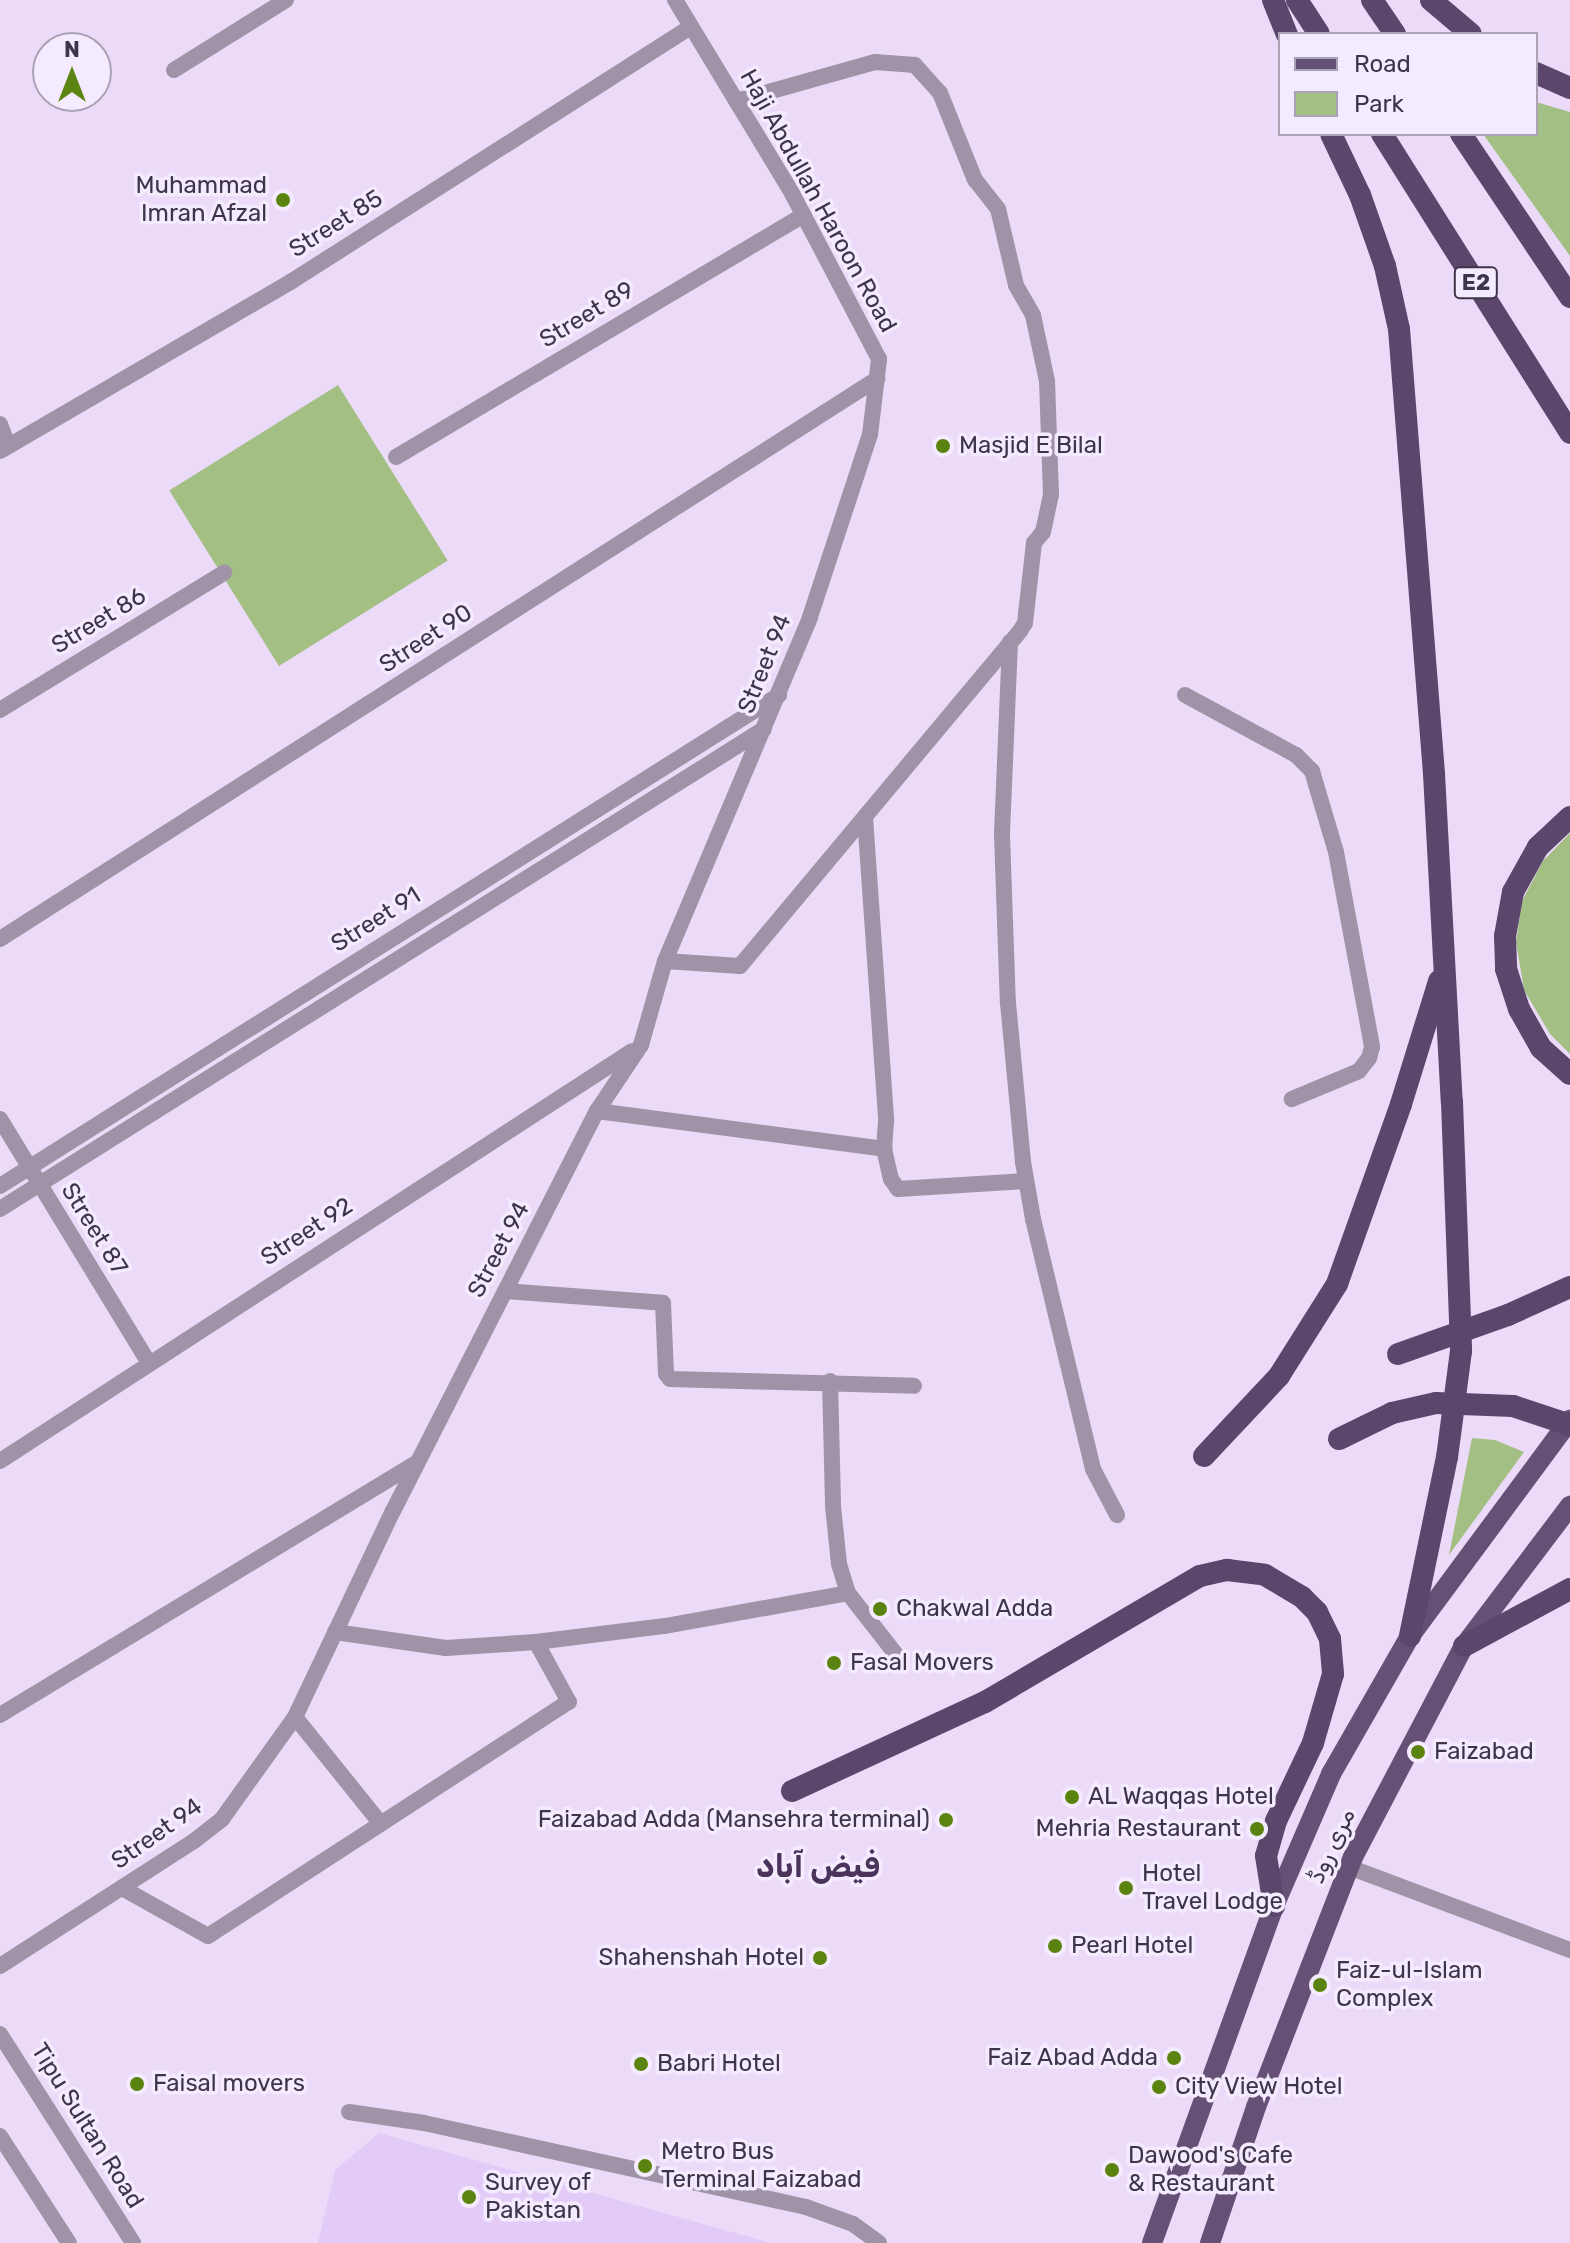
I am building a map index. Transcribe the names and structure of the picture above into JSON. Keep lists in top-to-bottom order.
{
  "streets": {
    "highway": ["E2"],
    "main road": ["مری روڈ"],
    "street": [
      "Haji Abdullah Haroon Road",
      "Street 85",
      "Street 89",
      "Street 86",
      "Street 90",
      "Street 94",
      "Street 91",
      "Street 87",
      "Street 92",
      "Tipu Sultan Road"
    ]
  },
  "crossings": [
    ["Haji Abdullah Haroon Road", "Street 85"],
    ["Haji Abdullah Haroon Road", "Street 89"],
    ["Haji Abdullah Haroon Road", "Street 90"],
    ["Haji Abdullah Haroon Road", "Street 94"],
    ["Street 94", "Street 91"],
    ["Street 94", "Street 92"],
    ["Street 91", "Street 87"],
    ["Street 87", "Street 92"]
  ],
  "districts": ["فیض آباد"],
  "places": [
    "Muhammad Imran Afzal",
    "Masjid E Bilal",
    "Chakwal Adda",
    "Fasal Movers",
    "Faizabad",
    "AL Waqqas Hotel",
    "Faizabad Adda (Mansehra terminal)",
    "Mehria Restaurant",
    "Hotel Travel Lodge",
    "Pearl Hotel",
    "Shahenshah Hotel",
    "Faiz-ul-Islam Complex",
    "Faiz Abad Adda",
    "Babri Hotel",
    "Faisal movers",
    "City View Hotel",
    "Metro Bus Terminal Faizabad",
    "Dawood's Cafe & Restaurant",
    "Survey of Pakistan"
  ],
  "legend": ["Road", "Park"],
  "north": "top"
}
